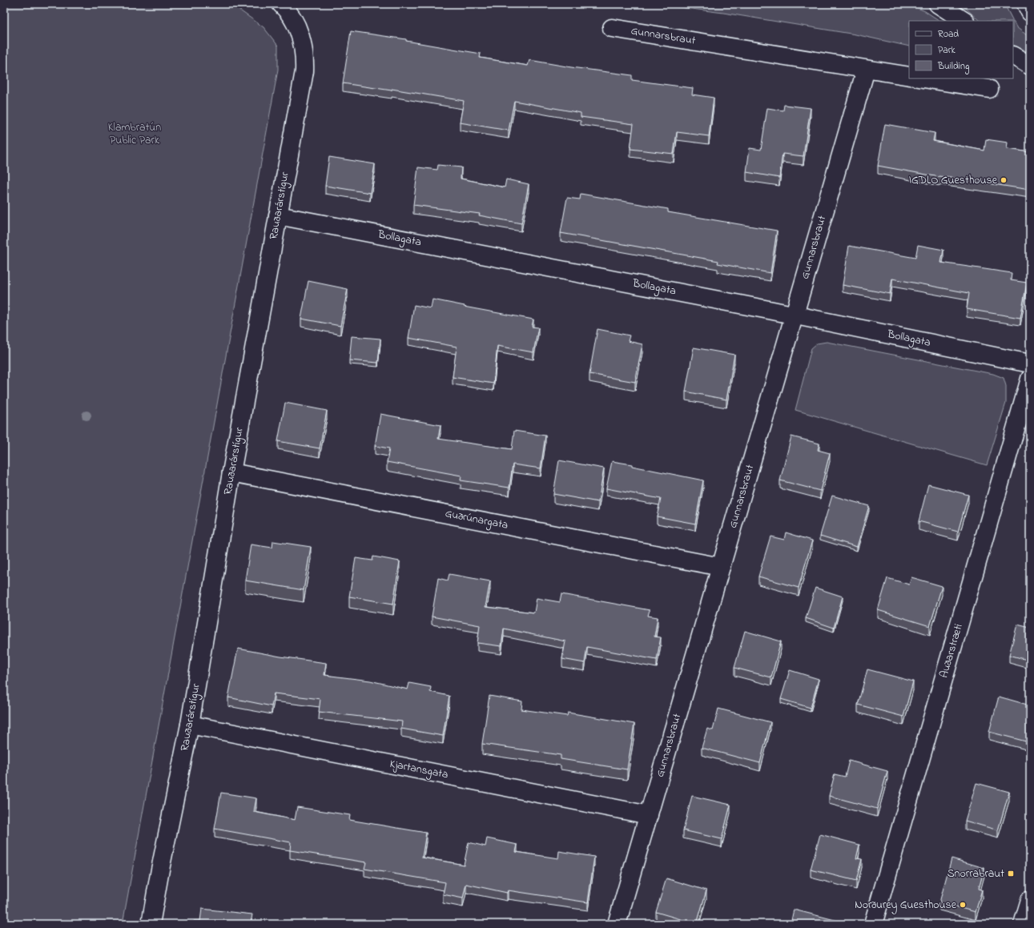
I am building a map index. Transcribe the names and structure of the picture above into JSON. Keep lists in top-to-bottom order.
{
  "streets": {
    "main road": [
      "Gunnarsbraut",
      "Rauðarárstígur",
      "Bollagata",
      "Guðrúnargata",
      "Auðarstræti",
      "Kjartansgata"
    ]
  },
  "crossings": [
    ["Gunnarsbraut", "Bollagata"],
    ["Gunnarsbraut", "Guðrúnargata"],
    ["Gunnarsbraut", "Kjartansgata"],
    ["Rauðarárstígur", "Bollagata"],
    ["Rauðarárstígur", "Guðrúnargata"],
    ["Rauðarárstígur", "Kjartansgata"]
  ],
  "parks": ["Klambratún Public Park"],
  "places": {
    "other": ["IGDLO Guesthouse", "Norðurey Guesthouse"],
    "transit": ["Snorrabraut"]
  },
  "legend": ["Road", "Park", "Building"]
}
